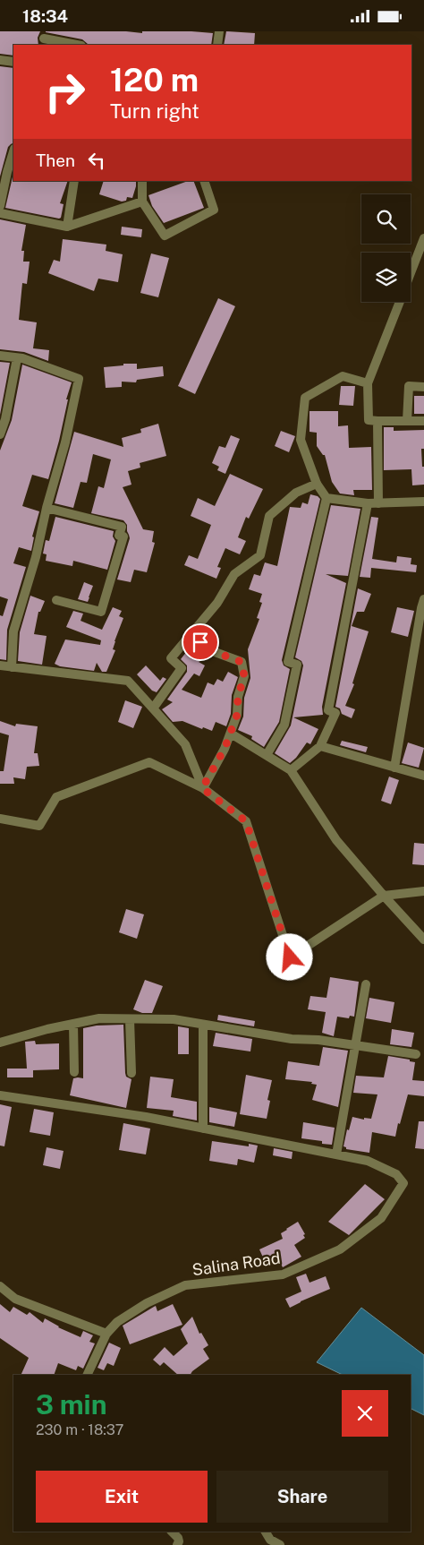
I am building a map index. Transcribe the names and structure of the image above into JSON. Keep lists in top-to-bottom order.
{
  "streets": {
    "street": ["Salina Road"]
  },
  "page": {
    "status": "18:34",
    "turn": ["120 m", "Turn right"],
    "then": "Then",
    "heading": ["3 min", "230 m · 18:37"],
    "buttons": ["Exit", "Share"]
  }
}
